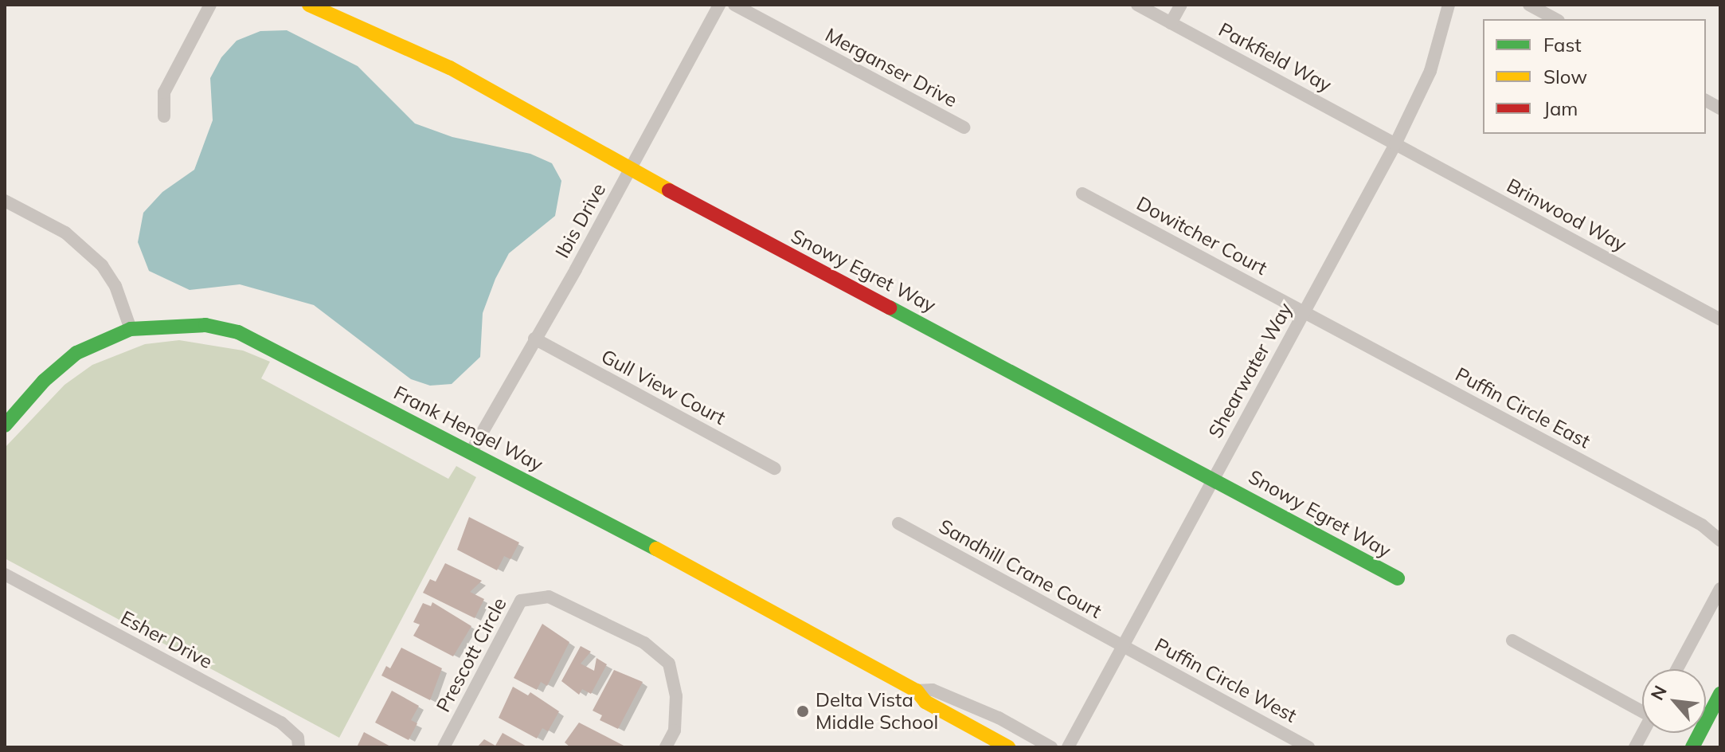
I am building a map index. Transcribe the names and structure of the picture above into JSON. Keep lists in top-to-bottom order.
{
  "streets": {
    "street": [
      "Parkfield Way",
      "Merganser Drive",
      "Brinwood Way",
      "Ibis Drive",
      "Dowitcher Court",
      "Snowy Egret Way",
      "Shearwater Way",
      "Gull View Court",
      "Puffin Circle East",
      "Frank Hengel Way",
      "Sandhill Crane Court",
      "Esher Drive",
      "Prescott Circle",
      "Puffin Circle West"
    ]
  },
  "crossings": [
    ["Parkfield Way", "Brinwood Way"],
    ["Parkfield Way", "Shearwater Way"],
    ["Brinwood Way", "Shearwater Way"],
    ["Ibis Drive", "Snowy Egret Way"],
    ["Ibis Drive", "Gull View Court"],
    ["Ibis Drive", "Frank Hengel Way"],
    ["Dowitcher Court", "Shearwater Way"],
    ["Dowitcher Court", "Puffin Circle East"],
    ["Snowy Egret Way", "Shearwater Way"],
    ["Shearwater Way", "Puffin Circle East"],
    ["Shearwater Way", "Sandhill Crane Court"],
    ["Shearwater Way", "Puffin Circle West"],
    ["Sandhill Crane Court", "Puffin Circle West"]
  ],
  "places": ["Delta Vista Middle School"],
  "legend": ["Fast", "Slow", "Jam"],
  "north": "top left"
}
